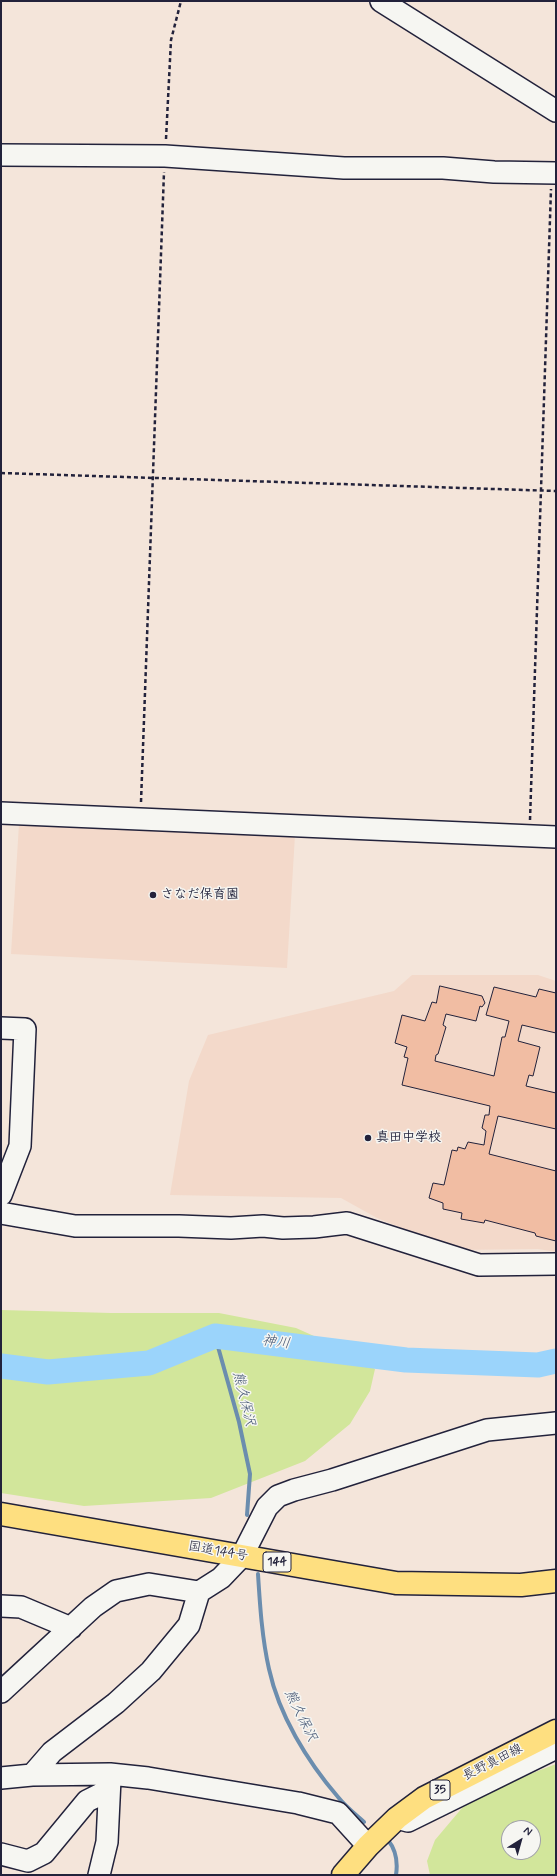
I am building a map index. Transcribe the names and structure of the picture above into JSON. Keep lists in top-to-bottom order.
{
  "streets": {
    "main road": [
      "国道144号",
      "144",
      "長野真田線",
      "35"
    ]
  },
  "water": ["神川", "熊久保沢"],
  "places": ["さなだ保育園", "真田中学校"],
  "north": "top right"
}
